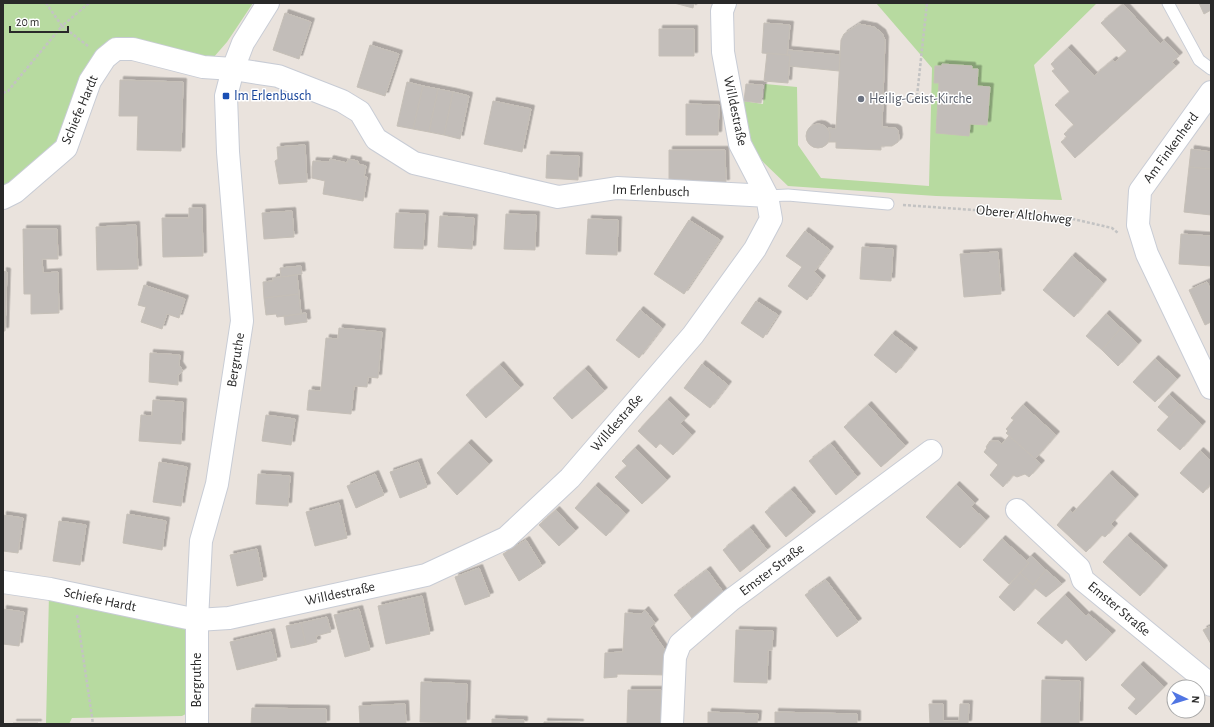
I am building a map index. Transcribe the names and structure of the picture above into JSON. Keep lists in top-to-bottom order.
{
  "streets": {
    "street": [
      "Schiefe Hardt",
      "Willdestraße",
      "Am Finkenherd",
      "Im Erlenbusch",
      "Bergruthe",
      "Emster Straße"
    ],
    "path": ["Oberer Altlohweg"]
  },
  "crossings": [
    ["Schiefe Hardt", "Willdestraße"],
    ["Schiefe Hardt", "Im Erlenbusch"],
    ["Schiefe Hardt", "Bergruthe"],
    ["Willdestraße", "Im Erlenbusch"],
    ["Willdestraße", "Bergruthe"],
    ["Am Finkenherd", "Oberer Altlohweg"],
    ["Im Erlenbusch", "Bergruthe"]
  ],
  "places": {
    "transit": ["Im Erlenbusch"],
    "other": ["Heilig-Geist-Kirche"]
  },
  "scale_bar": "20 m",
  "north": "right"
}
